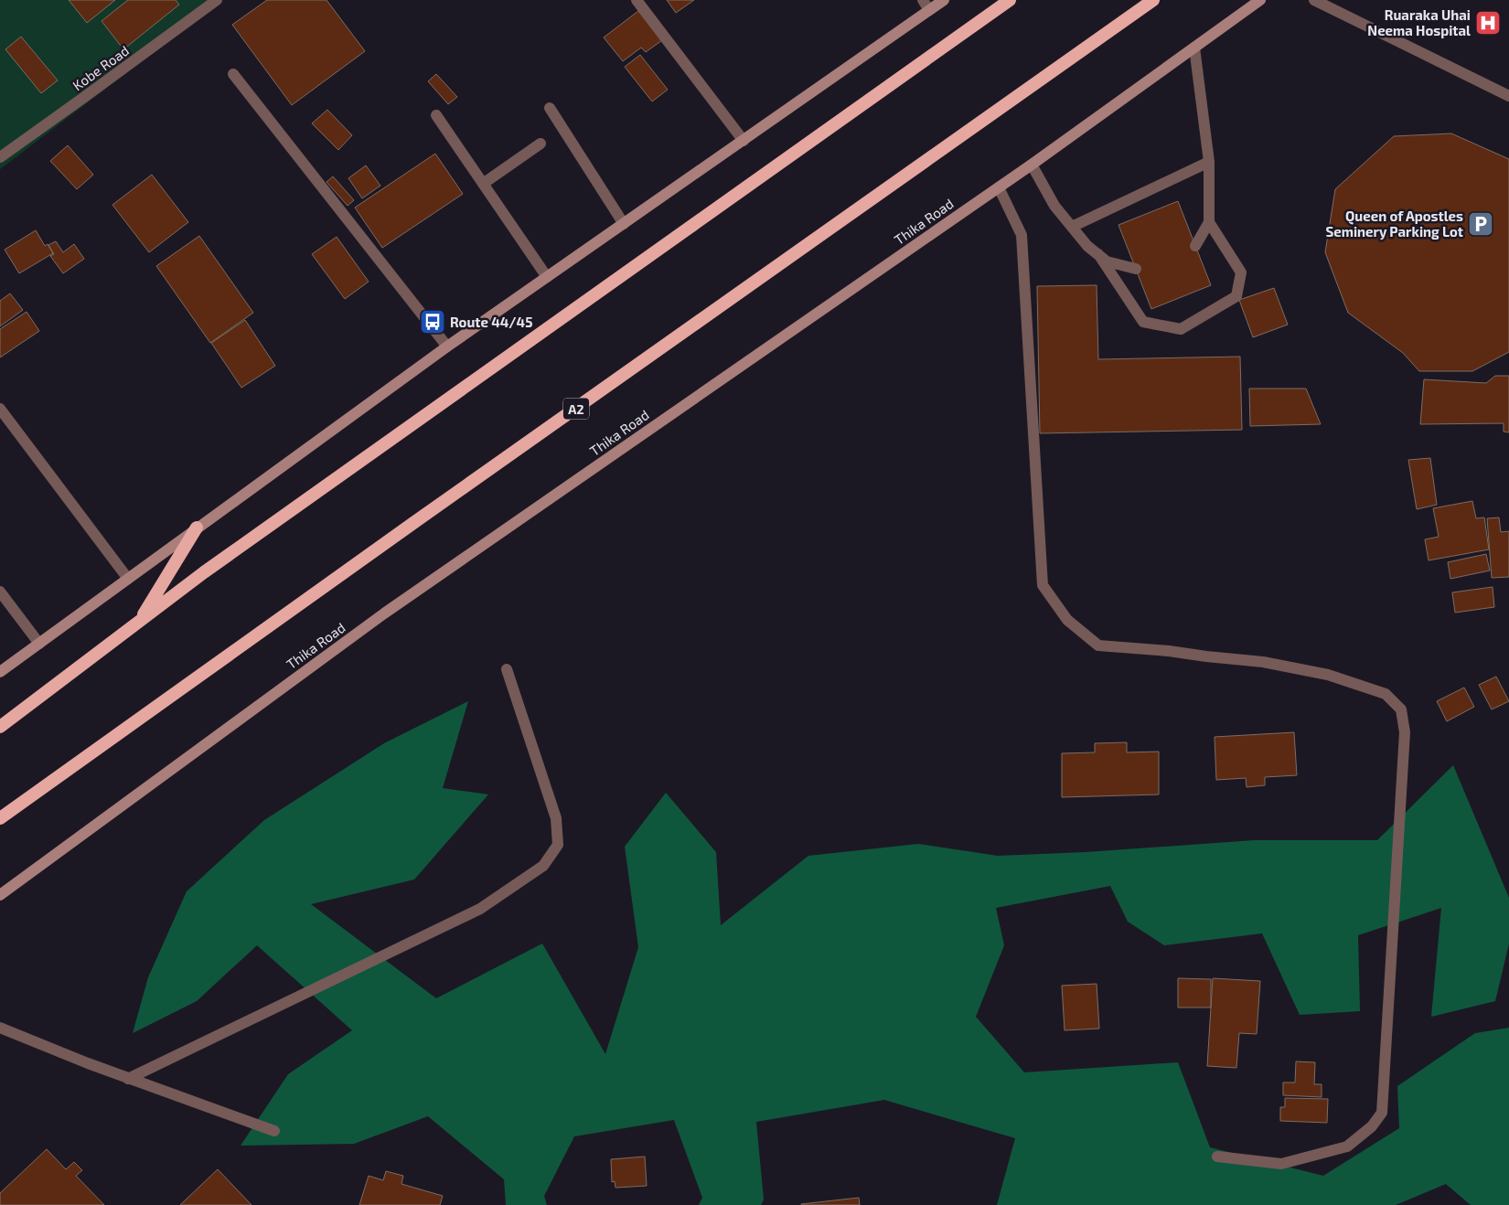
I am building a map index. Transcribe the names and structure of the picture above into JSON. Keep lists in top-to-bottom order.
{
  "streets": {
    "highway": ["A2"],
    "main road": ["Thika Road"],
    "street": ["Kobe Road"]
  },
  "places": {
    "hospital": ["Ruaraka Uhai Neema Hospital"],
    "parking": ["Queen of Apostles Seminery Parking Lot"],
    "bus stop": ["Route 44/45"]
  }
}
